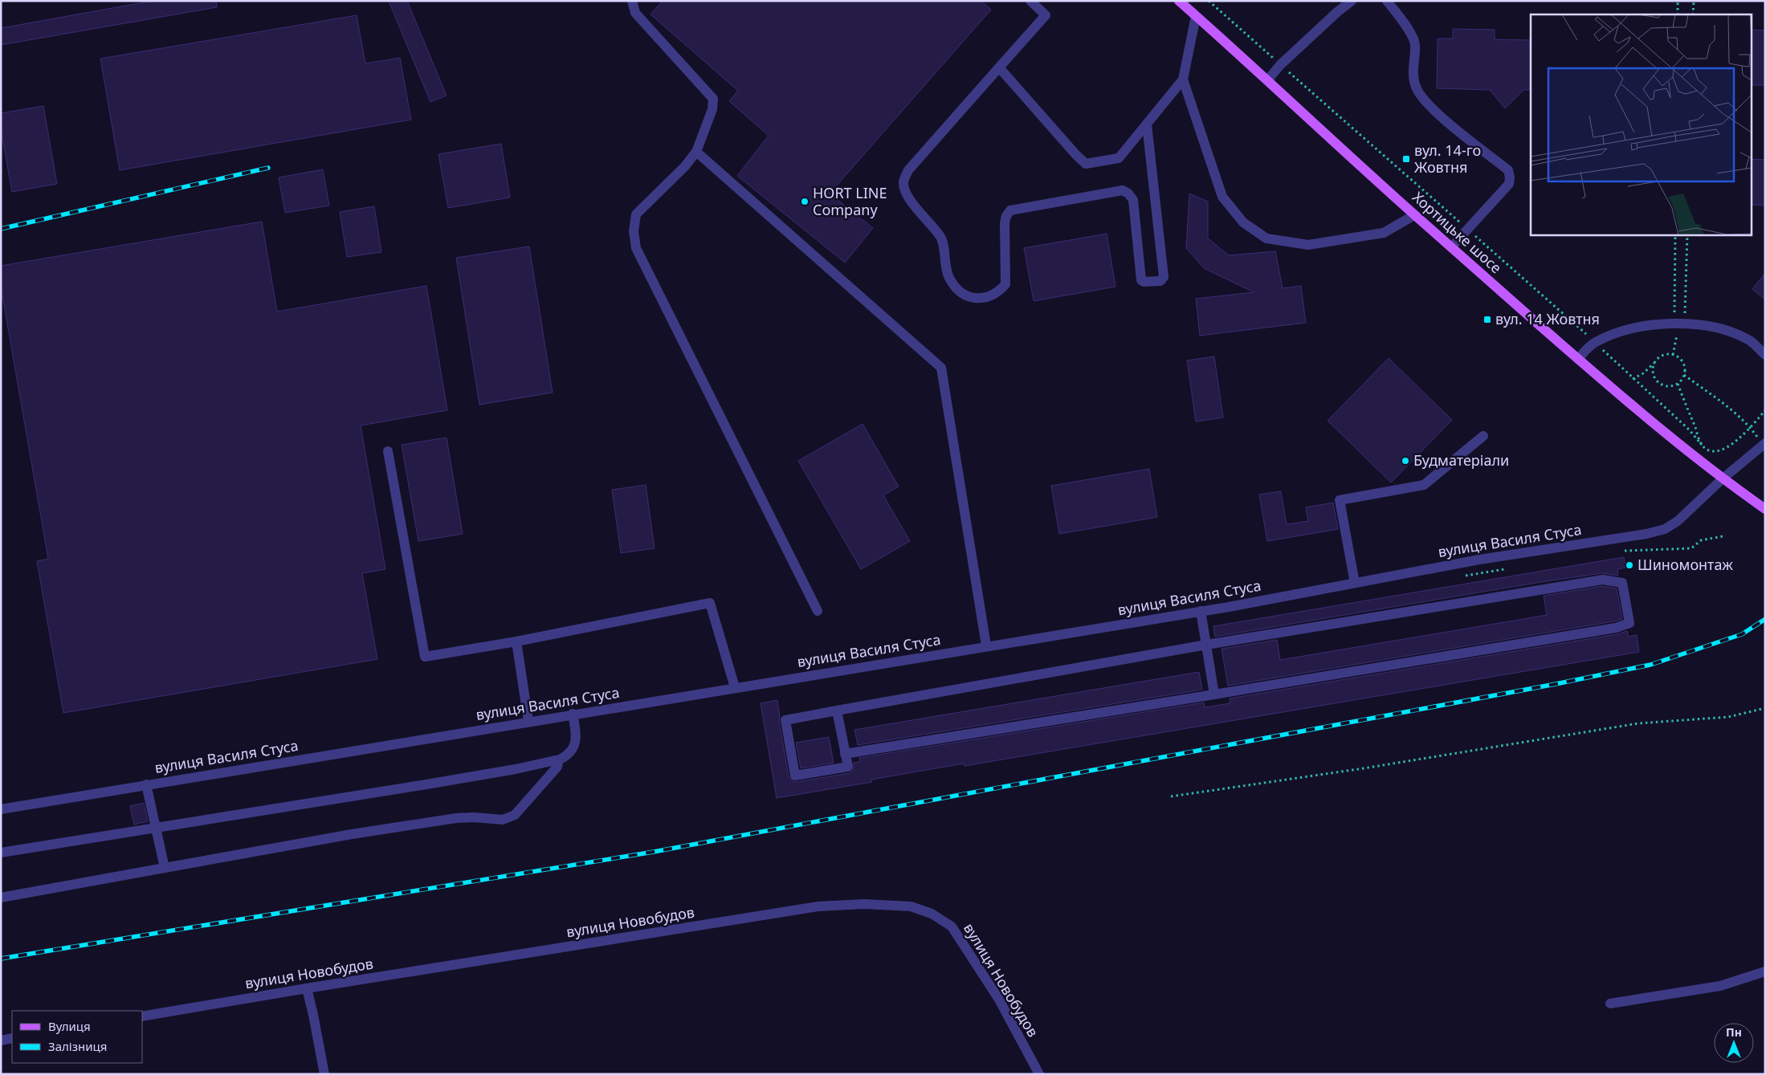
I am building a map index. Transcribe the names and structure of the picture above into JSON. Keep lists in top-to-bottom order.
{
  "streets": {
    "main road": ["Хортицьке шосе"],
    "street": ["вулиця Василя Стуса", "вулиця Новобудов"]
  },
  "crossings": [
    ["Хортицьке шосе", "вулиця Василя Стуса"]
  ],
  "places": {
    "transit": ["вул. 14-го Жовтня", "вул. 14 Жовтня"],
    "other": ["HORT LINE Company", "Будматеріали", "Шиномонтаж"]
  },
  "legend": ["Вулиця", "Залізниця"],
  "north": "top"
}
